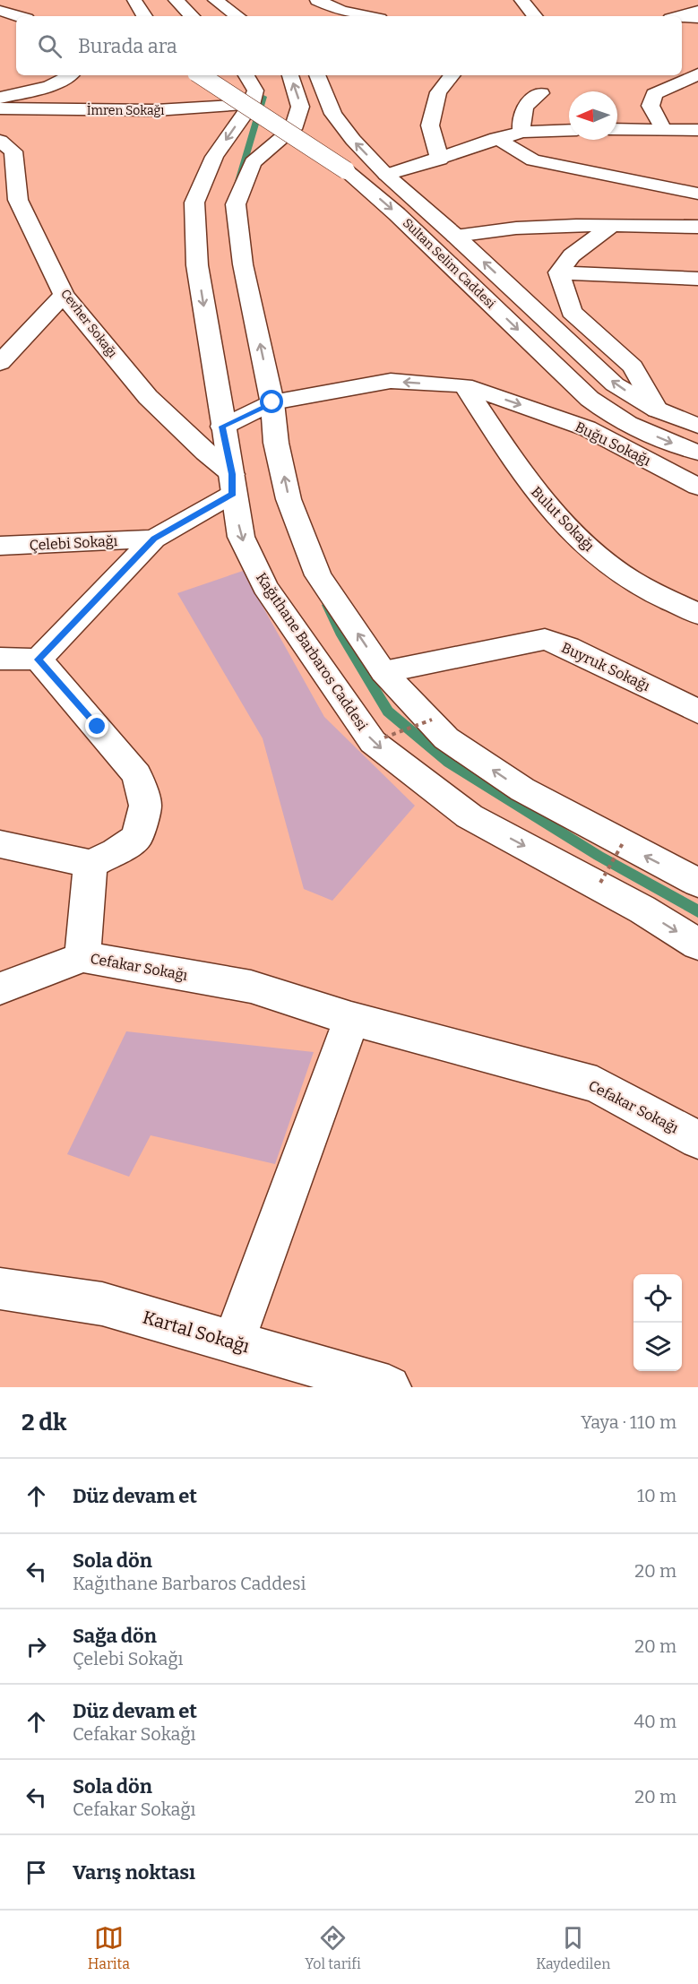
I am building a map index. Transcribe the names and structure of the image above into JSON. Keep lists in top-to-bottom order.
{
  "streets": {
    "street": [
      "İmren Sokağı",
      "Sultan Selim Caddesi",
      "Cevher Sokağı",
      "Buğu Sokağı",
      "Bulut Sokağı",
      "Çelebi Sokağı",
      "Kağıthane Barbaros Caddesi",
      "Buyruk Sokağı",
      "Cefakar Sokağı",
      "Kartal Sokağı"
    ]
  },
  "crossings": [
    ["İmren Sokağı", "Kağıthane Barbaros Caddesi"],
    ["Cevher Sokağı", "Çelebi Sokağı"],
    ["Cevher Sokağı", "Kağıthane Barbaros Caddesi"],
    ["Buğu Sokağı", "Bulut Sokağı"],
    ["Buğu Sokağı", "Kağıthane Barbaros Caddesi"],
    ["Çelebi Sokağı", "Kağıthane Barbaros Caddesi"],
    ["Kağıthane Barbaros Caddesi", "Buyruk Sokağı"]
  ],
  "north": "left",
  "page": {
    "search": "Burada ara",
    "heading": ["2 dk", "Yaya · 110 m"],
    "list": [
      ["Düz devam et", "10 m"],
      ["Sola dön", "Kağıthane Barbaros Caddesi", "20 m"],
      ["Sağa dön", "Çelebi Sokağı", "20 m"],
      ["Düz devam et", "Cefakar Sokağı", "40 m"],
      ["Sola dön", "Cefakar Sokağı", "20 m"],
      "Varış noktası"
    ],
    "nav": ["Harita", "Yol tarifi", "Kaydedilen"]
  }
}
